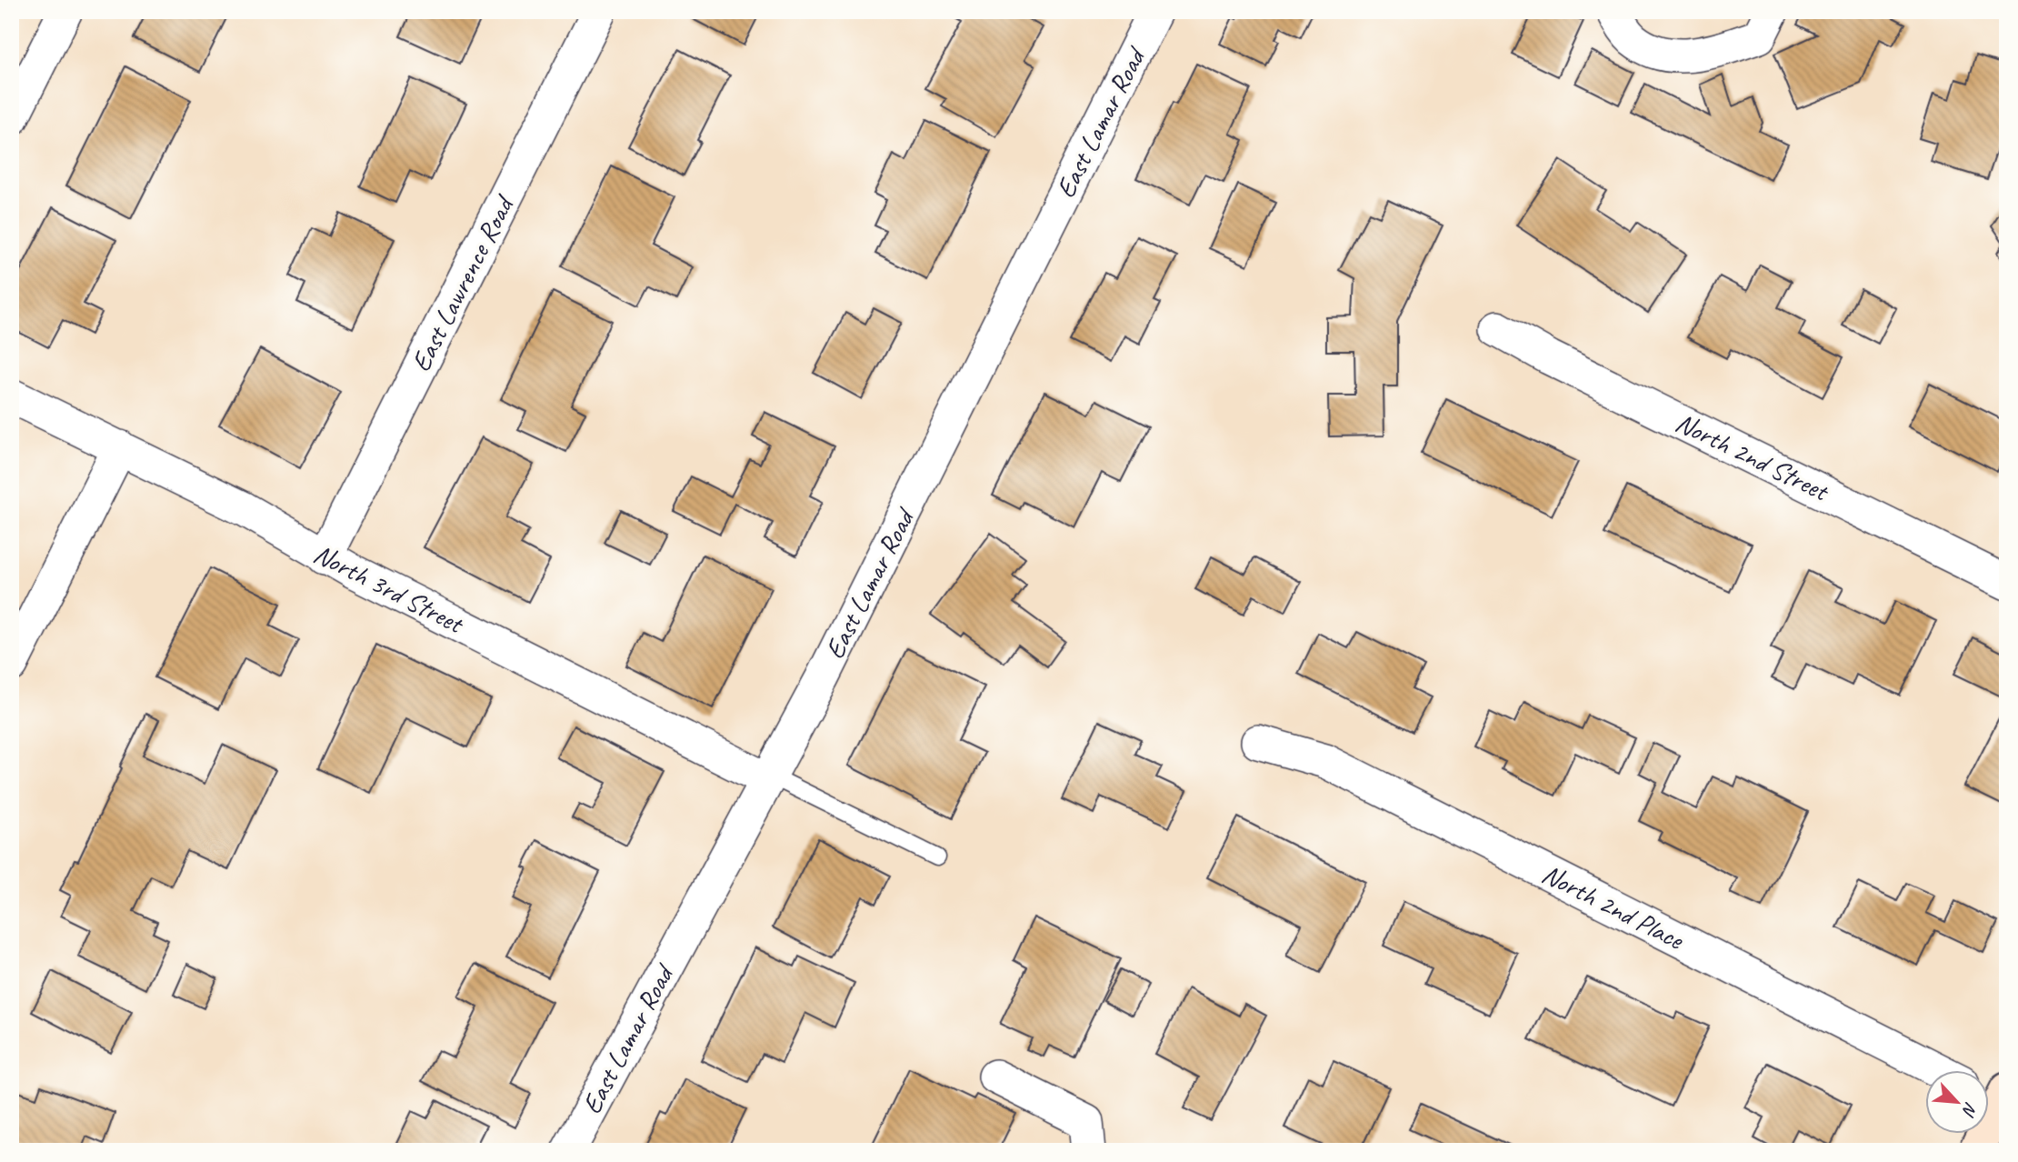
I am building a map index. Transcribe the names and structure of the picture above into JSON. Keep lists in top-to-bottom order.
{
  "streets": {
    "street": [
      "East Lamar Road",
      "East Lawrence Road",
      "North 2nd Street",
      "North 3rd Street",
      "North 2nd Place"
    ]
  },
  "crossings": [
    ["East Lamar Road", "North 3rd Street"],
    ["East Lawrence Road", "North 3rd Street"]
  ],
  "north": "bottom right"
}
